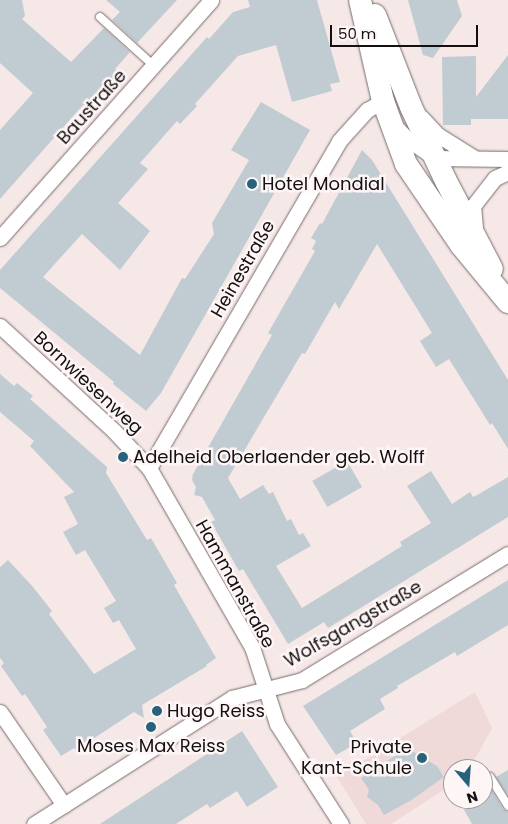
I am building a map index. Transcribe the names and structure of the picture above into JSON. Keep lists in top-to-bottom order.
{
  "streets": {
    "street": [
      "Baustraße",
      "Heinestraße",
      "Bornwiesenweg",
      "Hammanstraße",
      "Wolfsgangstraße"
    ]
  },
  "crossings": [
    ["Heinestraße", "Bornwiesenweg"],
    ["Heinestraße", "Hammanstraße"],
    ["Bornwiesenweg", "Hammanstraße"],
    ["Hammanstraße", "Wolfsgangstraße"]
  ],
  "places": [
    "Hotel Mondial",
    "Adelheid Oberlaender geb. Wolff",
    "Hugo Reiss",
    "Moses Max Reiss",
    "Private Kant-Schule"
  ],
  "scale_bar": "50 m",
  "north": "bottom"
}
